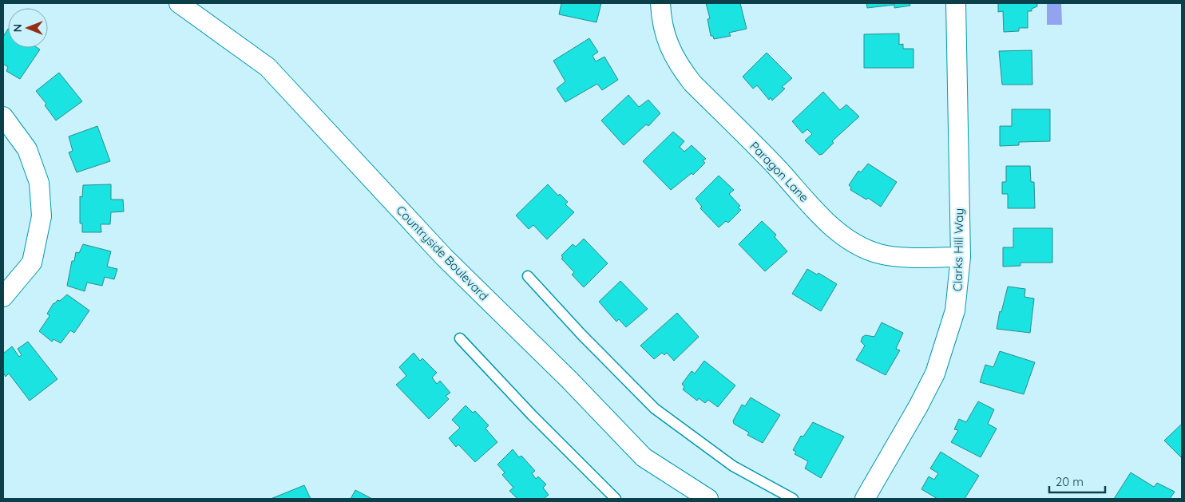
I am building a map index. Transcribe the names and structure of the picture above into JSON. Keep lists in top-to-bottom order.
{
  "streets": {
    "street": ["Paragon Lane", "Clarks Hill Way", "Countryside Boulevard"]
  },
  "crossings": [
    ["Paragon Lane", "Clarks Hill Way"]
  ],
  "scale_bar": "20 m",
  "north": "left"
}
